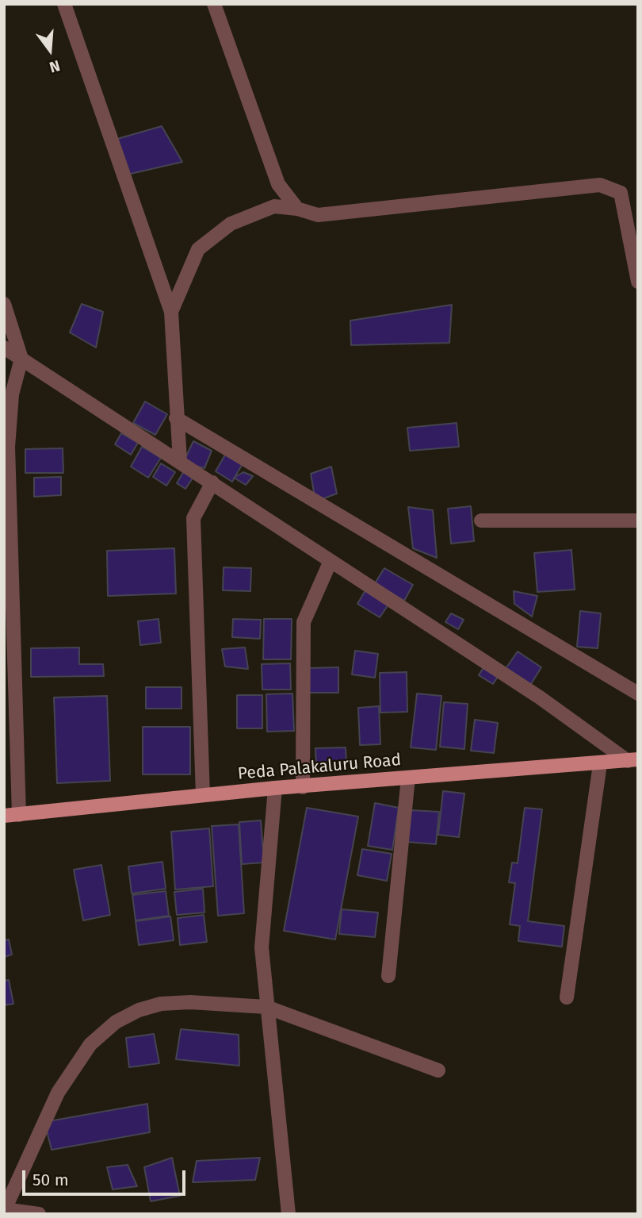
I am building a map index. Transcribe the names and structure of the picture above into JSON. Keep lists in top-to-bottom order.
{
  "streets": {
    "main road": ["Peda Palakaluru Road"]
  },
  "scale_bar": "50 m",
  "north": "bottom"
}
